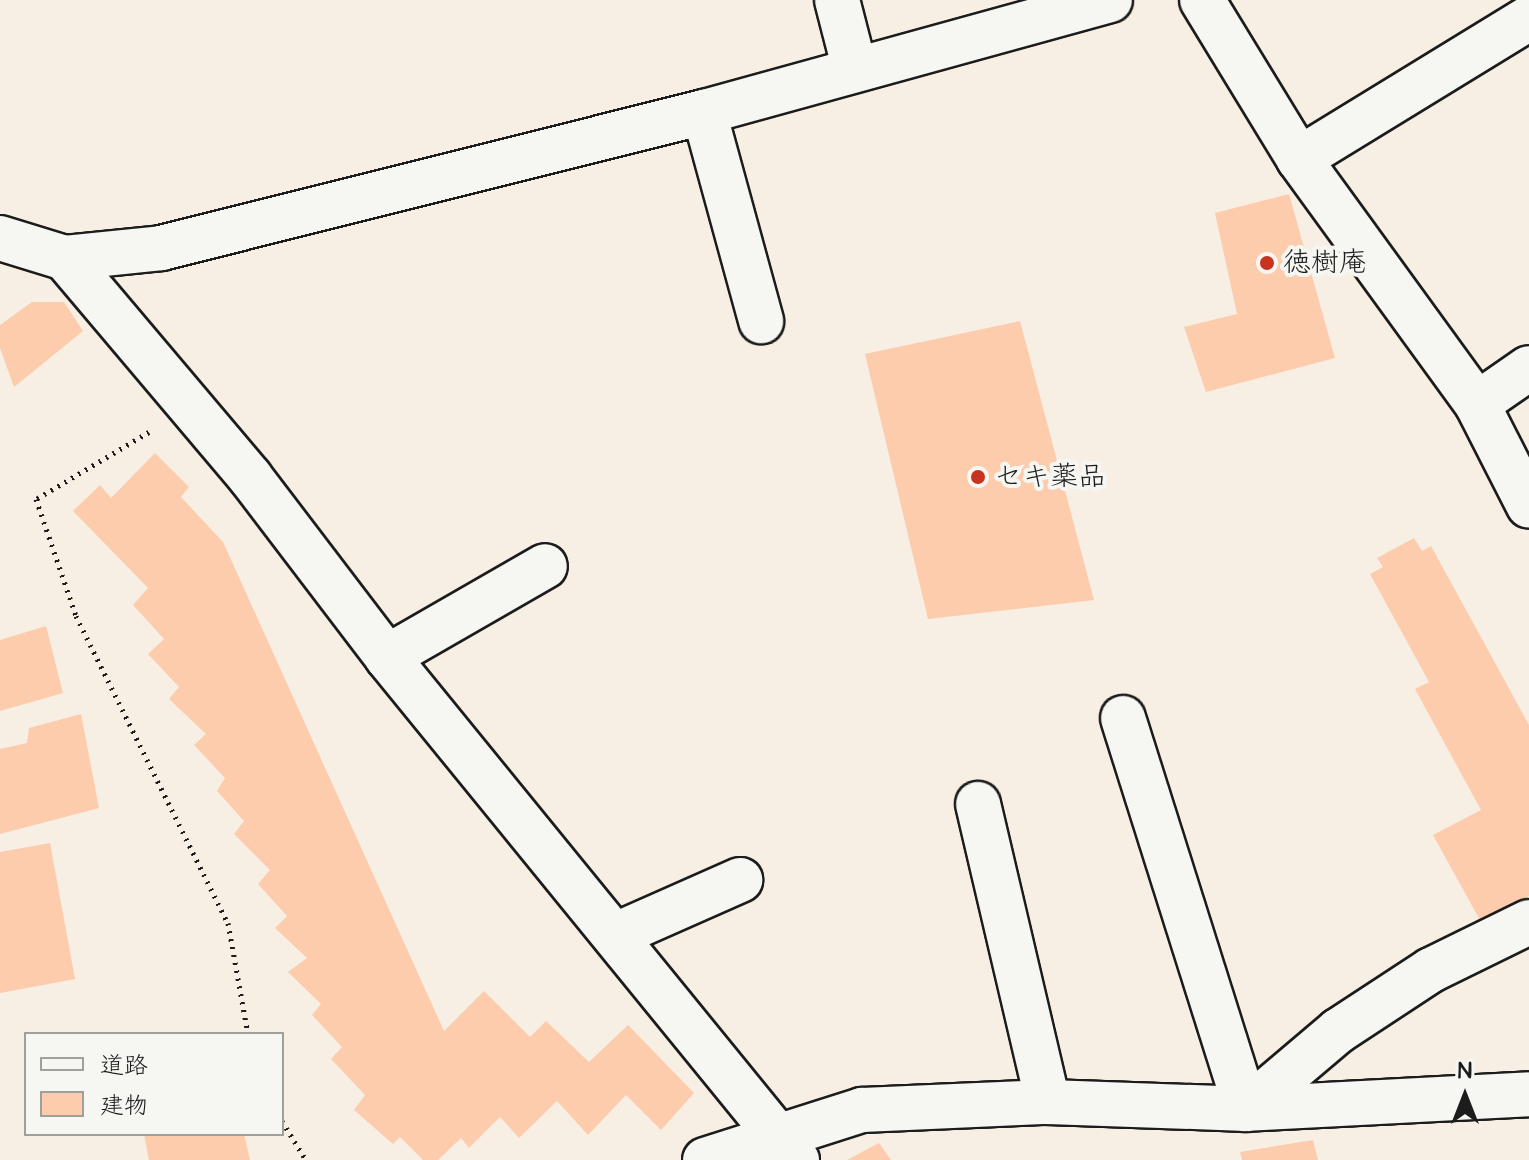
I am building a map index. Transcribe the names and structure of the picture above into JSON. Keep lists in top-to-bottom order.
{
  "places": ["徳樹庵", "セキ薬品"],
  "legend": ["道路", "建物"],
  "north": "top"
}
